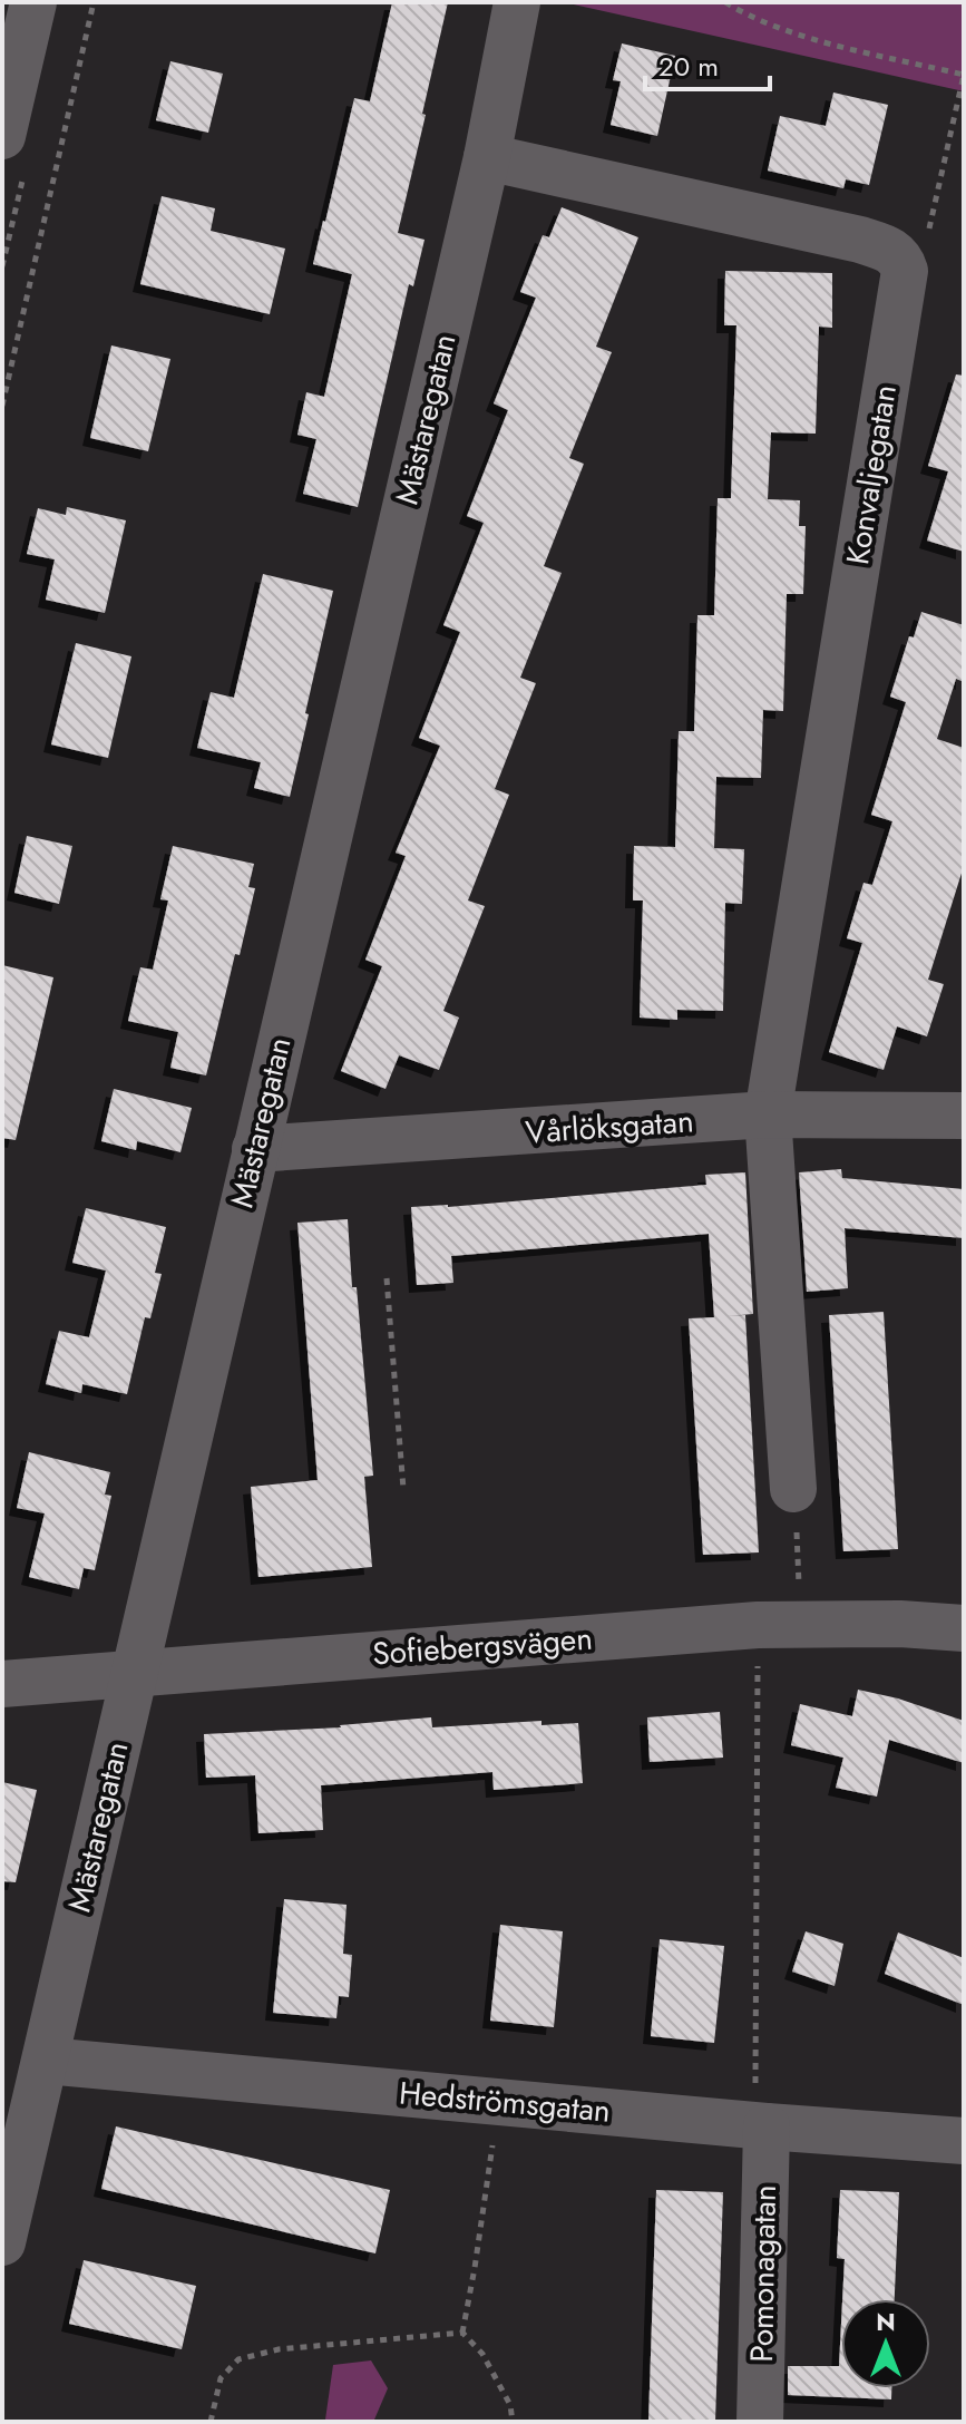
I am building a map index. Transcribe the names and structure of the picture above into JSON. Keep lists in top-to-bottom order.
{
  "streets": {
    "street": [
      "Mästaregatan",
      "Konvaljegatan",
      "Vårlöksgatan",
      "Sofiebergsvägen",
      "Hedströmsgatan",
      "Pomonagatan"
    ]
  },
  "crossings": [
    ["Mästaregatan", "Vårlöksgatan"],
    ["Mästaregatan", "Sofiebergsvägen"],
    ["Mästaregatan", "Hedströmsgatan"],
    ["Konvaljegatan", "Vårlöksgatan"],
    ["Hedströmsgatan", "Pomonagatan"]
  ],
  "scale_bar": "20 m",
  "north": "top"
}
